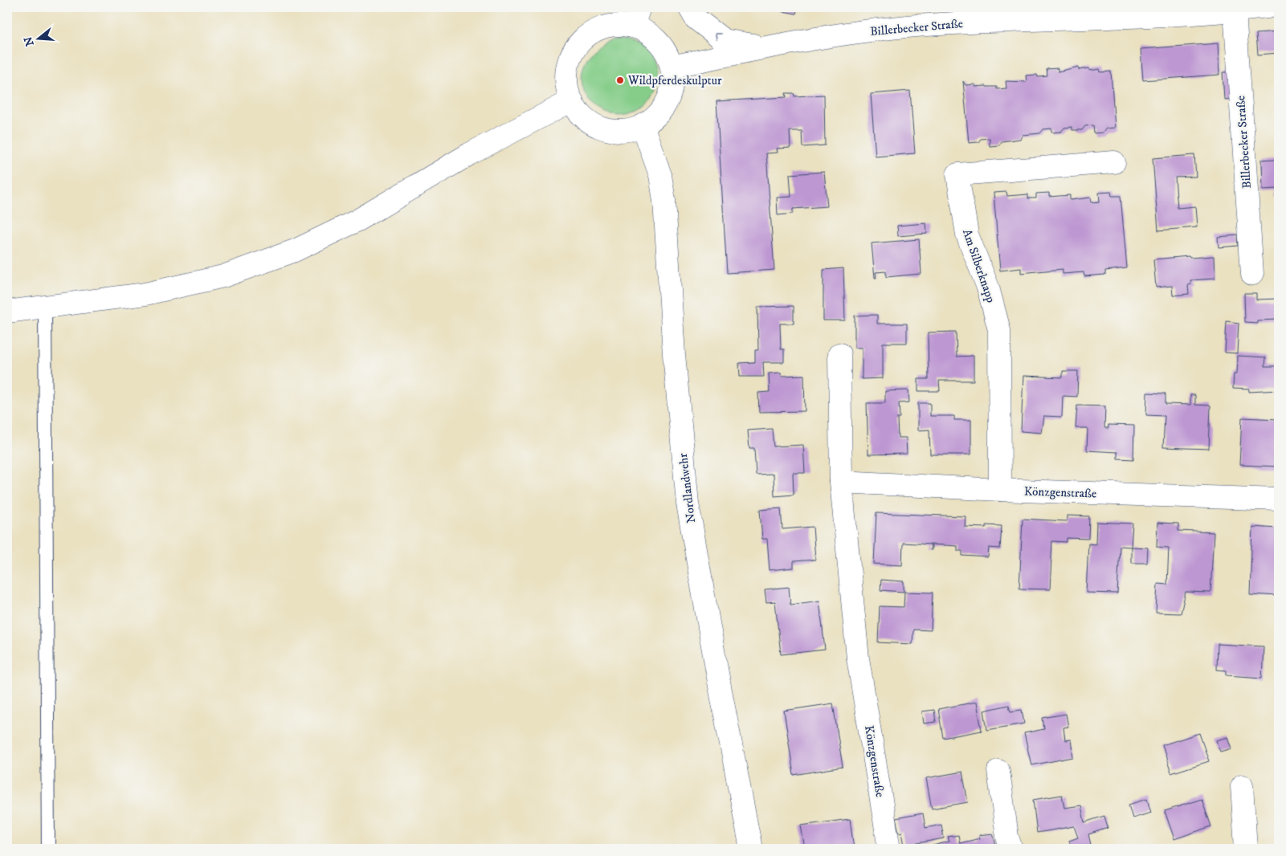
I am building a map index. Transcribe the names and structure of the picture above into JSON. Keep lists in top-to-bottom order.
{
  "streets": {
    "street": [
      "Billerbecker Straße",
      "Am Silberknapp",
      "Nordlandwehr",
      "Könzgenstraße"
    ]
  },
  "crossings": [
    ["Billerbecker Straße", "Nordlandwehr"],
    ["Am Silberknapp", "Könzgenstraße"]
  ],
  "places": ["Wildpferdeskulptur"],
  "north": "left"
}
